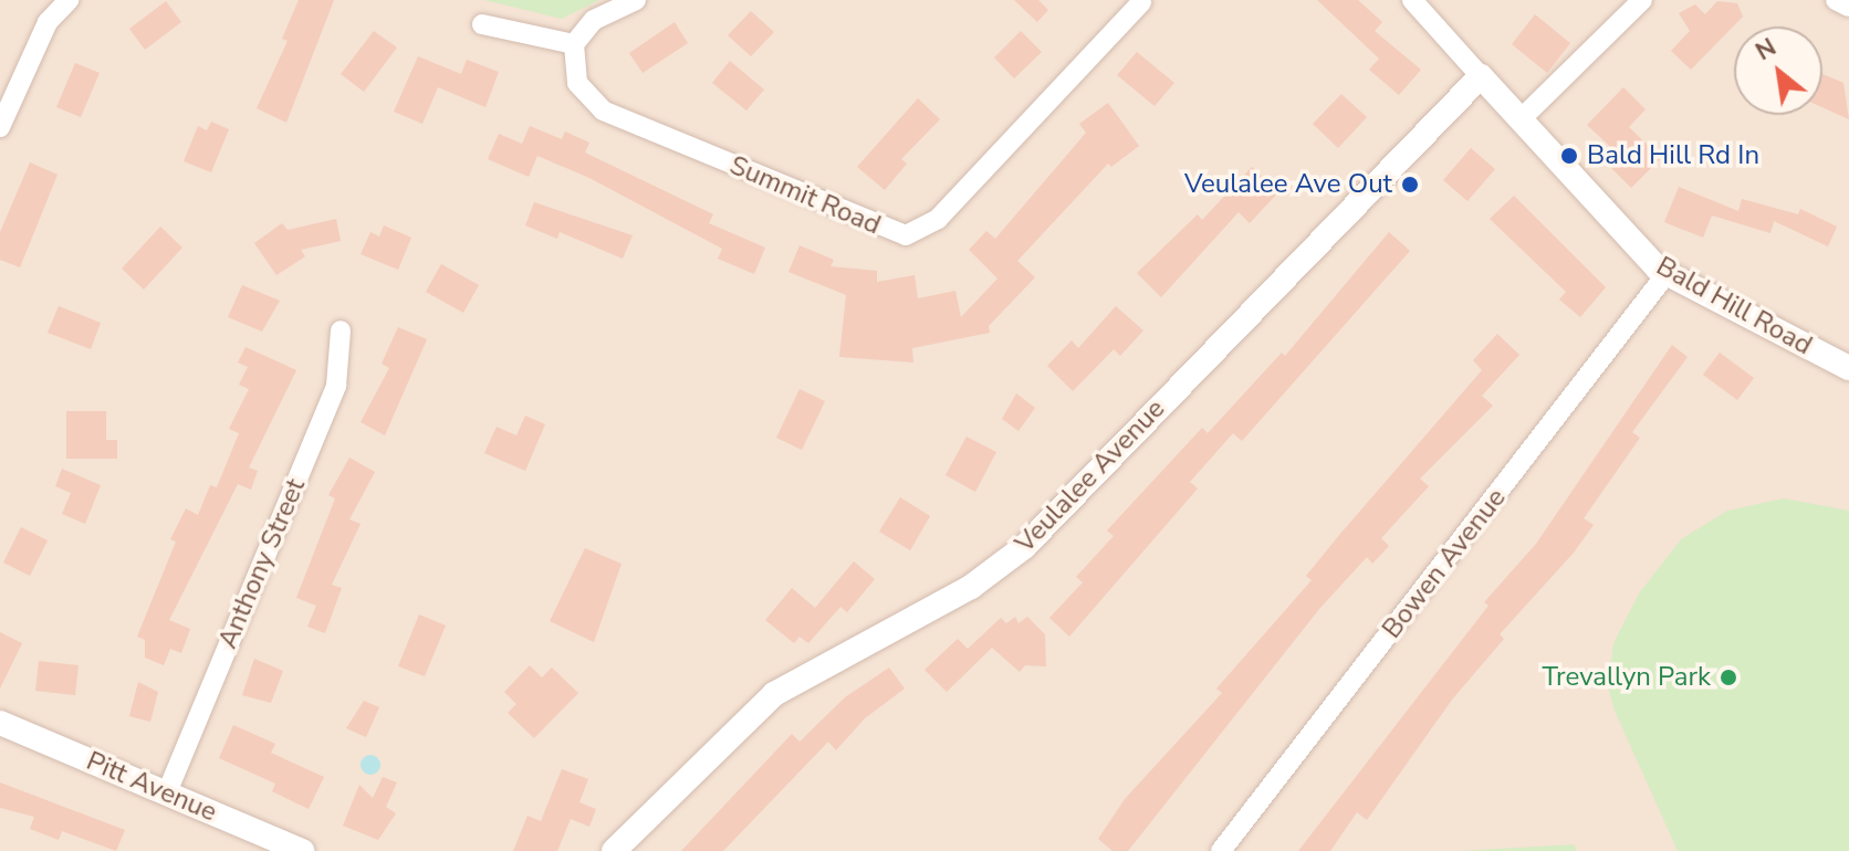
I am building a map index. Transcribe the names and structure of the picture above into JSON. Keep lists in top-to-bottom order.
{
  "streets": {
    "street": [
      "Summit Road",
      "Bald Hill Road",
      "Veulalee Avenue",
      "Anthony Street",
      "Bowen Avenue",
      "Pitt Avenue"
    ]
  },
  "crossings": [
    ["Bald Hill Road", "Veulalee Avenue"],
    ["Bald Hill Road", "Bowen Avenue"],
    ["Anthony Street", "Pitt Avenue"]
  ],
  "places": ["Bald Hill Rd In", "Veulalee Ave Out", "Trevallyn Park"],
  "north": "top left"
}
